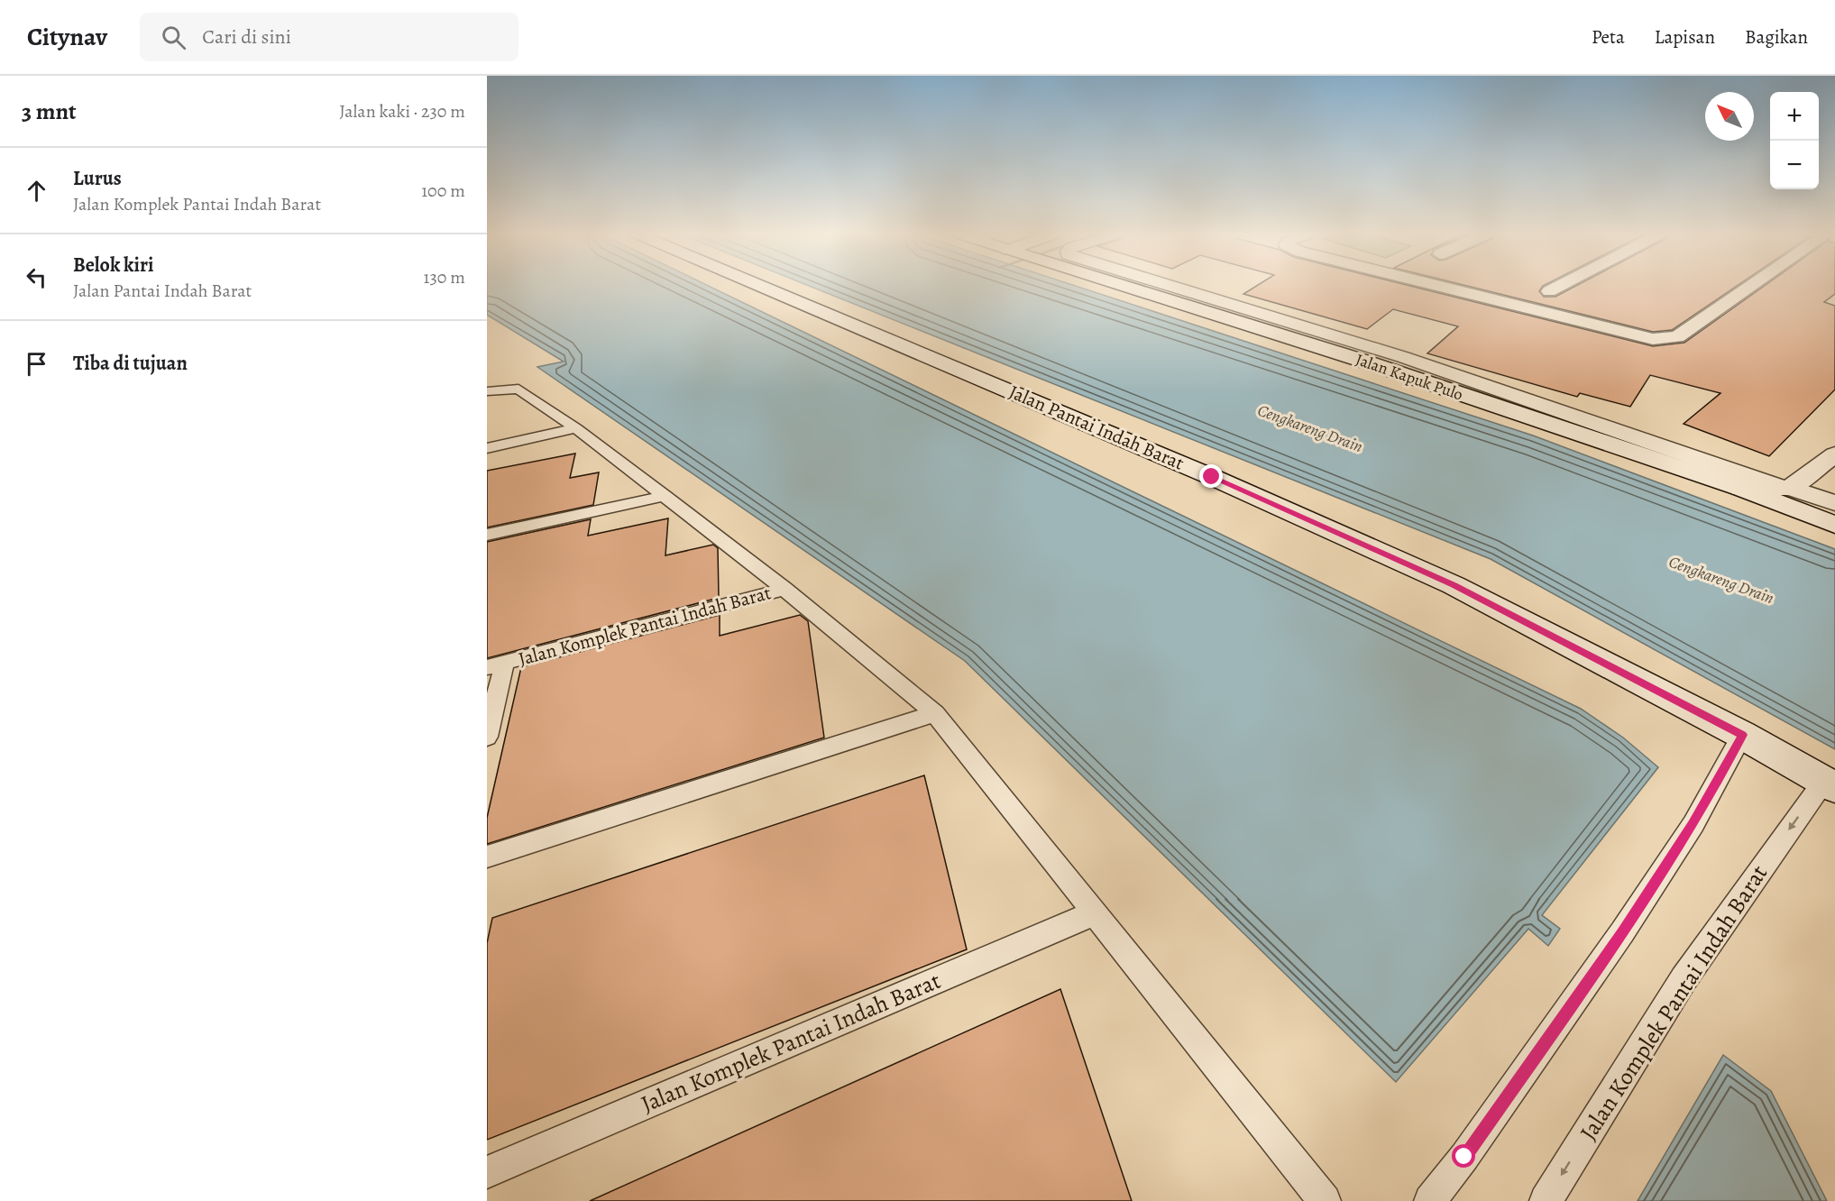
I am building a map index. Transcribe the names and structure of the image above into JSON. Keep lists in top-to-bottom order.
{
  "streets": {
    "street": ["Jalan Kapuk Pulo", "Jalan Pantai Indah Barat"],
    "lane": ["Jalan Komplek Pantai Indah Barat"]
  },
  "crossings": [
    ["Jalan Pantai Indah Barat", "Jalan Komplek Pantai Indah Barat"]
  ],
  "water": ["Cengkareng Drain"],
  "north": "top left",
  "page": {
    "header": "Citynav",
    "search": "Cari di sini",
    "nav": ["Peta", "Lapisan", "Bagikan"],
    "heading": ["3 mnt", "Jalan kaki · 230 m"],
    "map_buttons": ["+", "−"],
    "list": [
      ["Lurus", "Jalan Komplek Pantai Indah Barat", "100 m"],
      ["Belok kiri", "Jalan Pantai Indah Barat", "130 m"],
      "Tiba di tujuan"
    ]
  }
}
